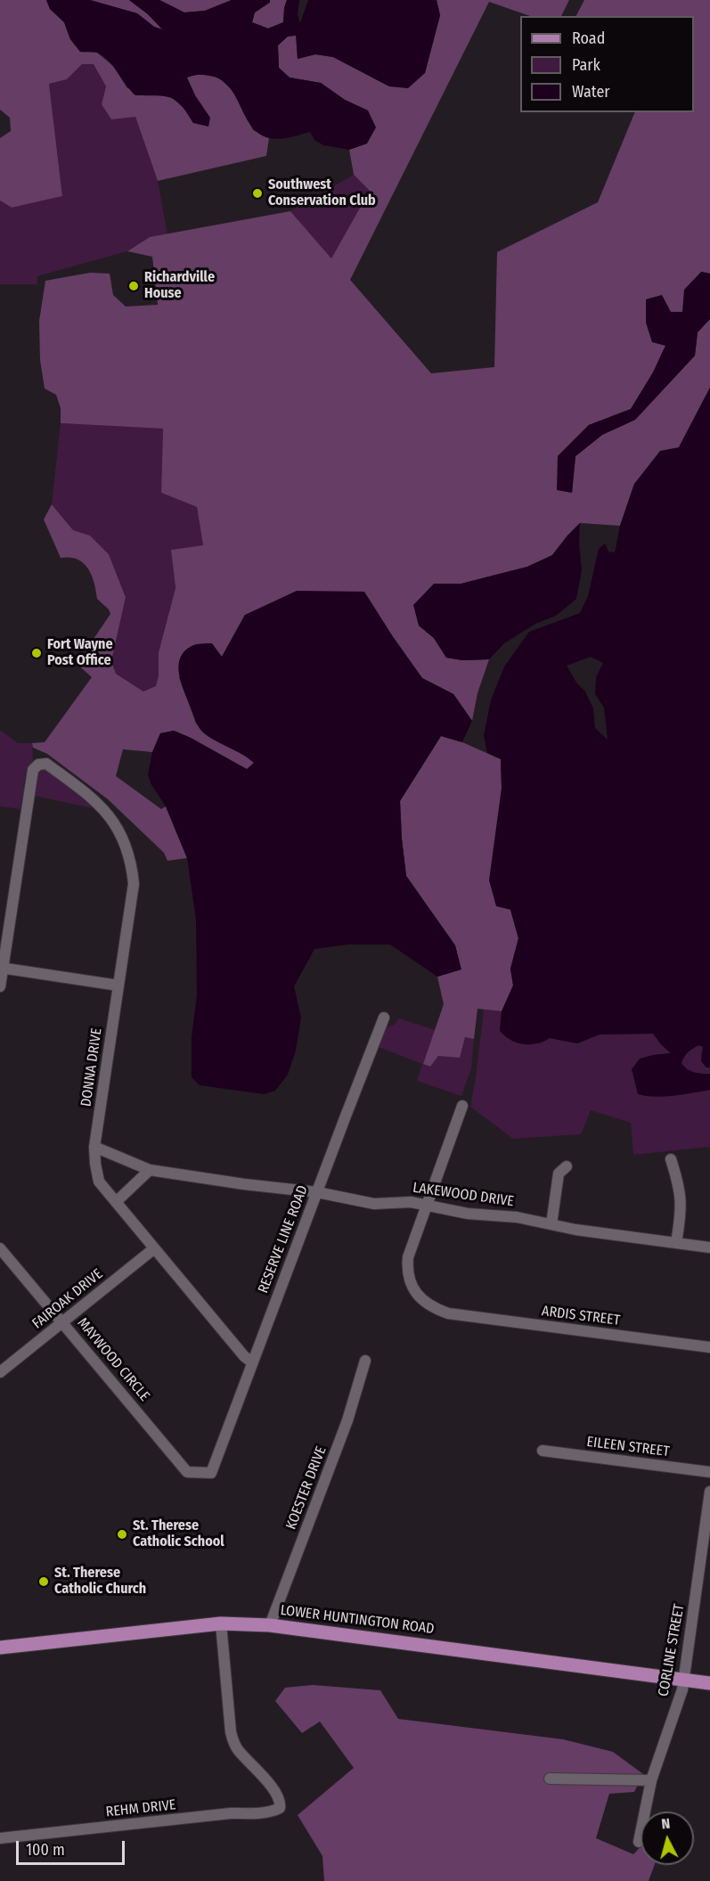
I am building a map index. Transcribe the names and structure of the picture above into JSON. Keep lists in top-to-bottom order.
{
  "streets": {
    "main road": ["LOWER HUNTINGTON ROAD"],
    "street": [
      "DONNA DRIVE",
      "LAKEWOOD DRIVE",
      "RESERVE LINE ROAD",
      "FAIROAK DRIVE",
      "ARDIS STREET",
      "MAYWOOD CIRCLE",
      "EILEEN STREET",
      "KOESTER DRIVE",
      "CORLINE STREET",
      "REHM DRIVE"
    ]
  },
  "crossings": [
    ["DONNA DRIVE", "LAKEWOOD DRIVE"],
    ["DONNA DRIVE", "RESERVE LINE ROAD"],
    ["DONNA DRIVE", "FAIROAK DRIVE"],
    ["LAKEWOOD DRIVE", "RESERVE LINE ROAD"],
    ["LAKEWOOD DRIVE", "ARDIS STREET"],
    ["RESERVE LINE ROAD", "MAYWOOD CIRCLE"],
    ["FAIROAK DRIVE", "MAYWOOD CIRCLE"],
    ["KOESTER DRIVE", "LOWER HUNTINGTON ROAD"],
    ["LOWER HUNTINGTON ROAD", "CORLINE STREET"],
    ["LOWER HUNTINGTON ROAD", "REHM DRIVE"]
  ],
  "places": [
    "Southwest Conservation Club",
    "Richardville House",
    "Fort Wayne Post Office",
    "St. Therese Catholic School",
    "St. Therese Catholic Church"
  ],
  "legend": ["Road", "Park", "Water"],
  "scale_bar": "100 m",
  "north": "top"
}
